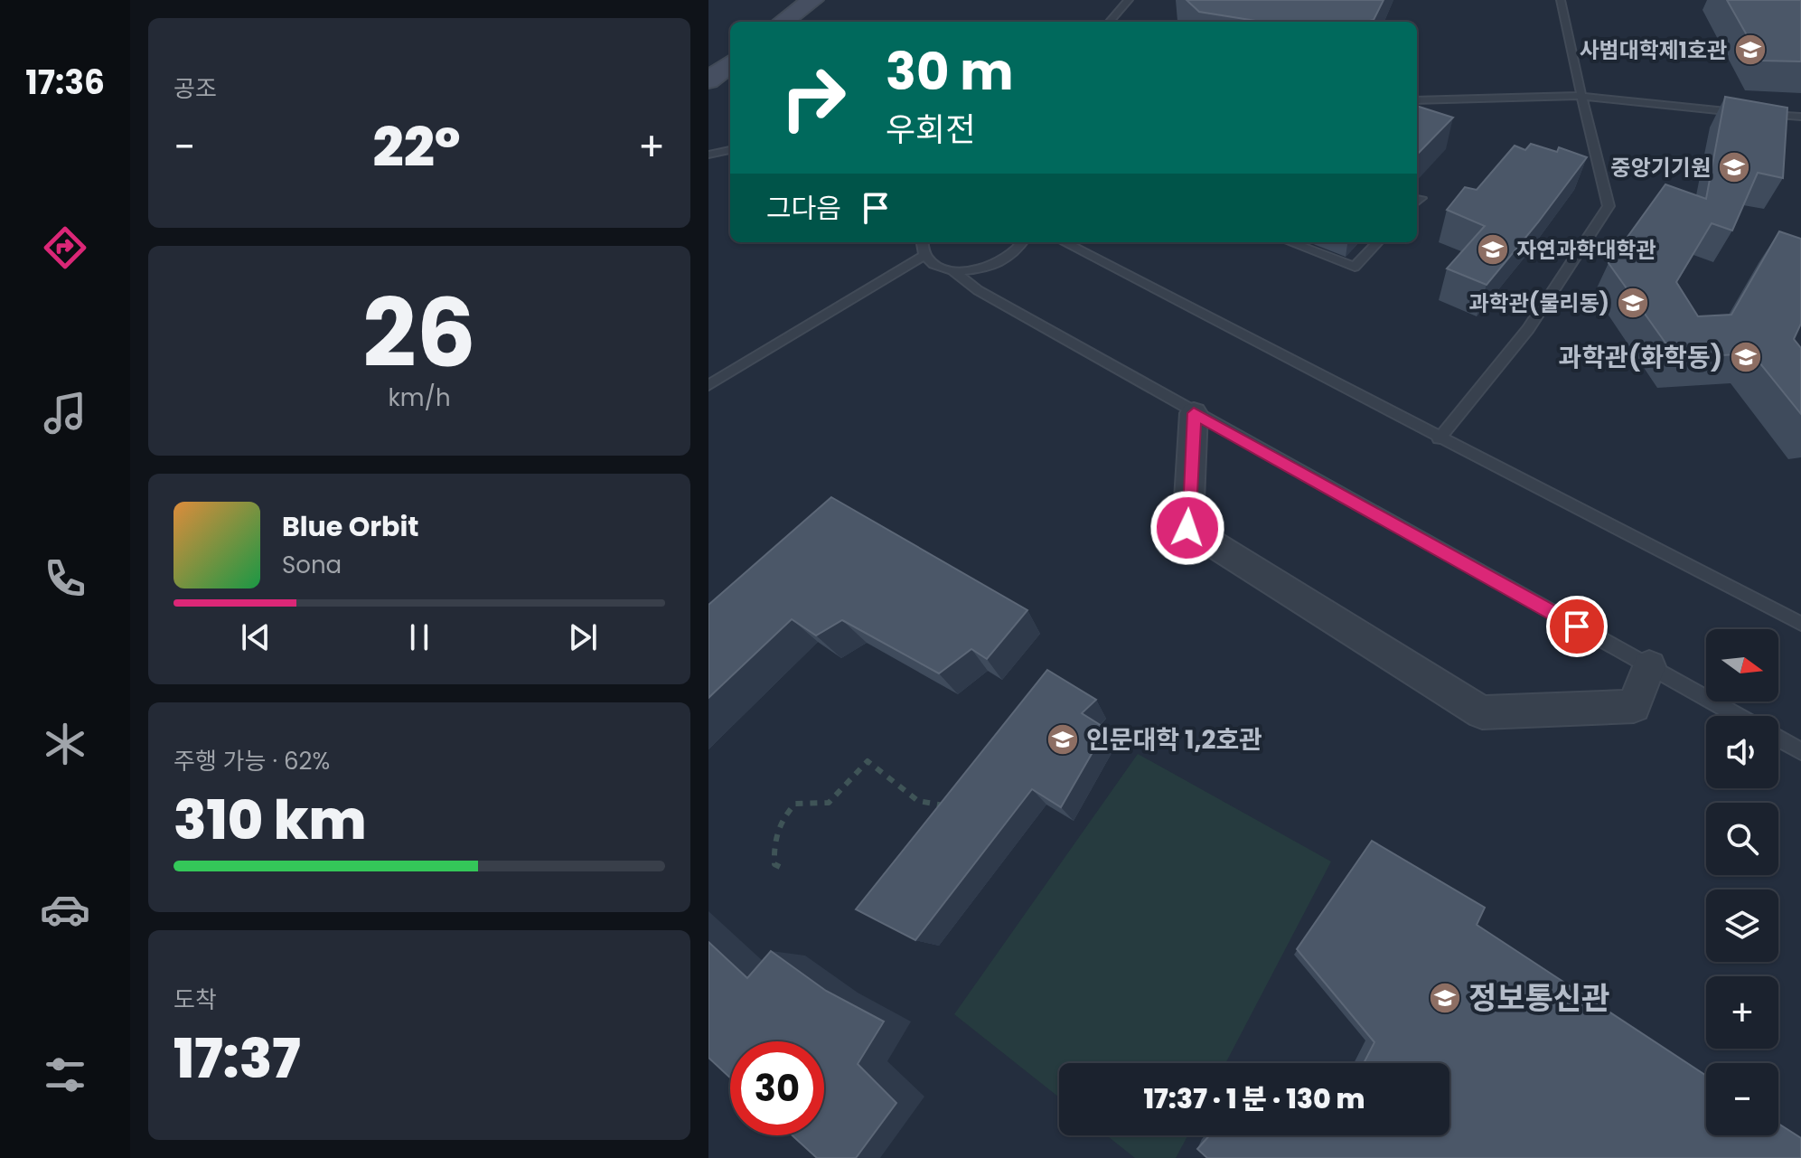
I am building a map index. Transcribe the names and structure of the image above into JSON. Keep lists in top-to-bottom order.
{
  "places": {
    "school or university": [
      "사범대학제1호관",
      "중앙기기원",
      "자연과학대학관",
      "과학관(물리동)",
      "과학관(화학동)",
      "인문대학 1,2호관",
      "정보통신관"
    ]
  },
  "north": "right",
  "page": {
    "tabs": "17:36",
    "tile": [
      "공조",
      ["26", "km/h"],
      ["주행 가능 · 62%", "310 km"],
      ["도착", "17:37"]
    ],
    "turn": ["30 m", "우회전"],
    "heat": ["−", "22°", "+"],
    "then": "그다음",
    "song": ["Blue Orbit", "Sona"],
    "map_buttons": ["+", "−"],
    "limit": "30",
    "trip": "17:37 · 1 분 · 130 m"
  }
}
